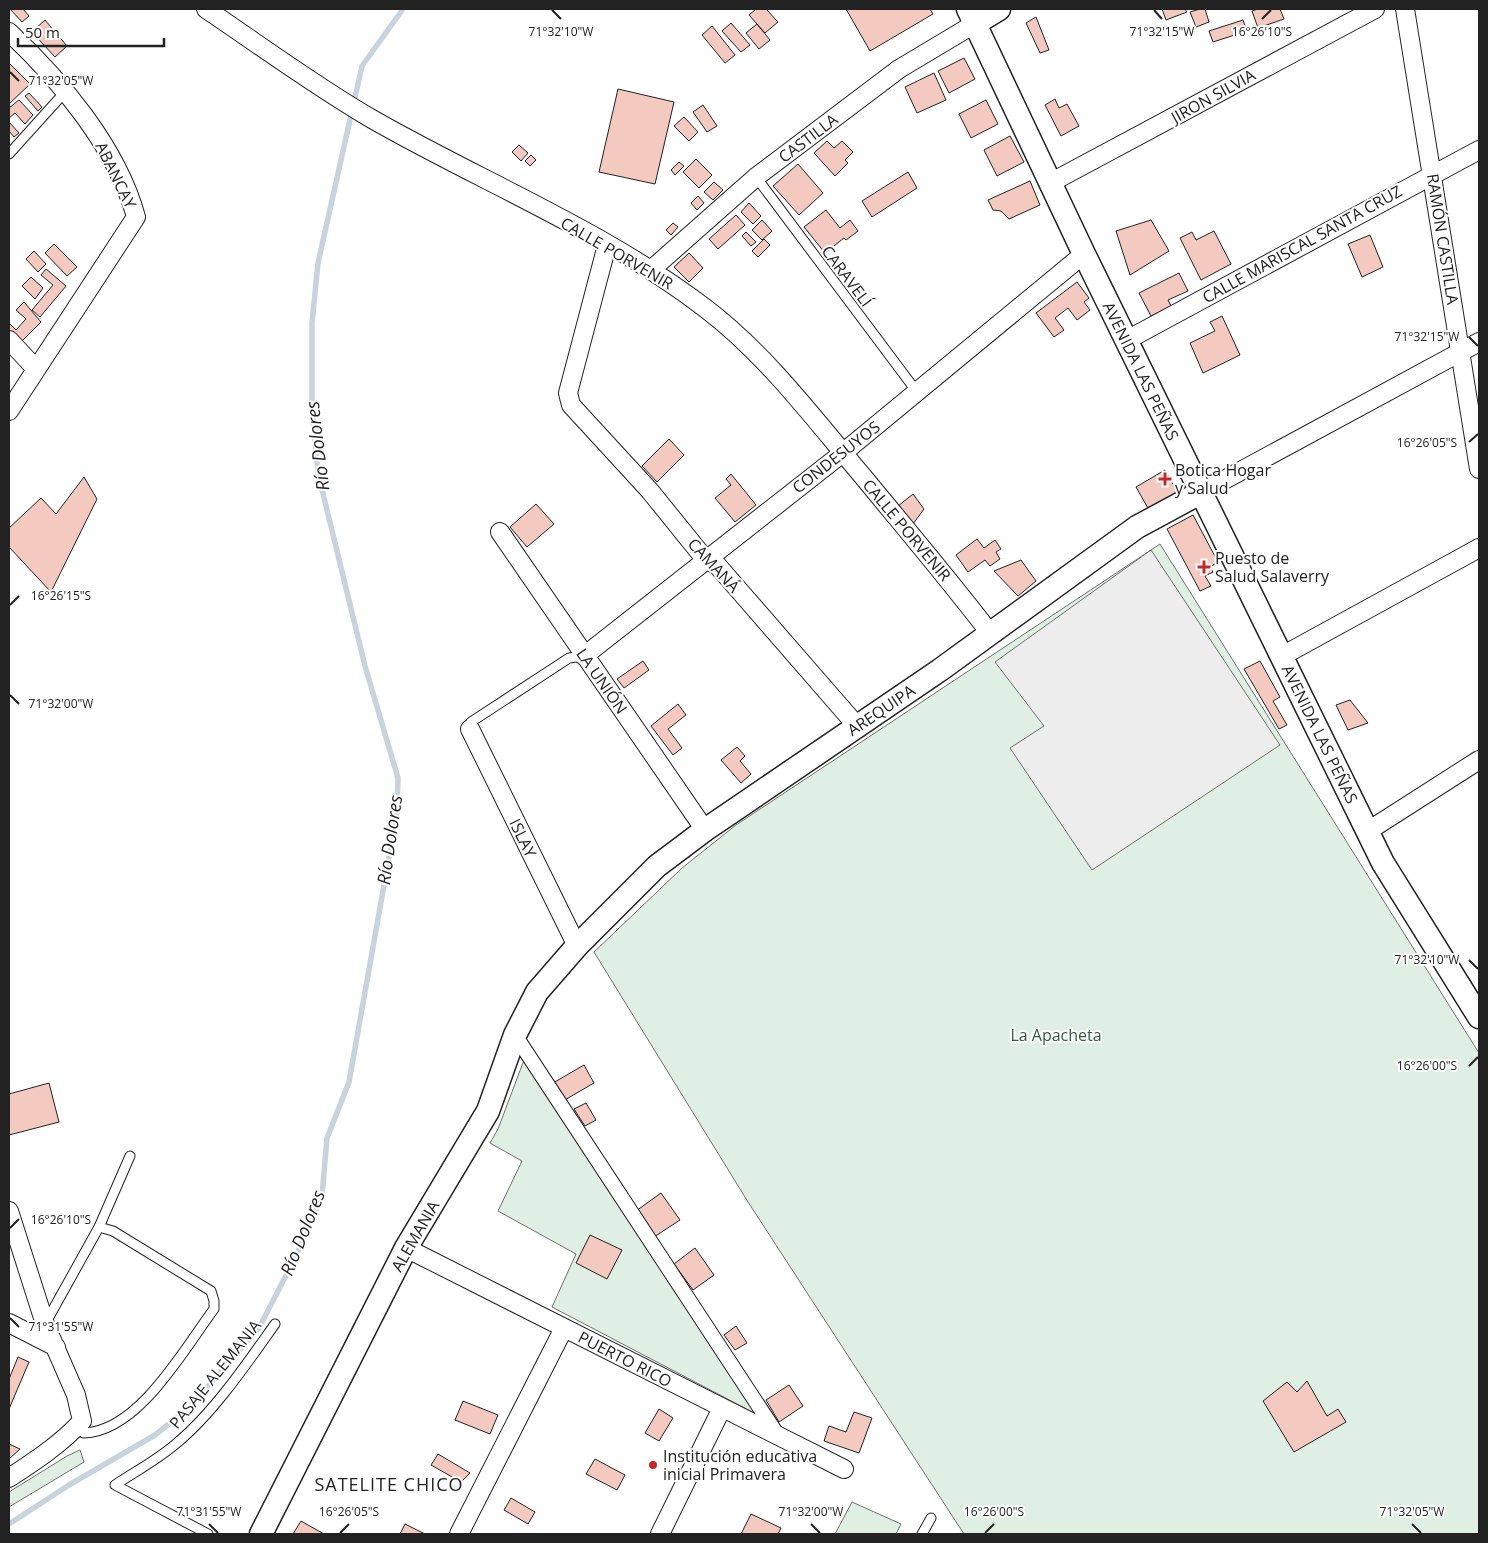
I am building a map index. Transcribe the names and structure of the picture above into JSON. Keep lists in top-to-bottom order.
{
  "streets": {
    "street": [
      "JIRON SILVIA",
      "CASTILLA",
      "ABANCAY",
      "RAMÓN CASTILLA",
      "CALLE MARISCAL SANTA CRUZ",
      "CALLE PORVENIR",
      "AVENIDA LAS PEÑAS",
      "CONDESUYOS",
      "CAMANÁ",
      "LA UNIÓN",
      "AREQUIPA",
      "ISLAY",
      "ALEMANIA",
      "PUERTO RICO"
    ],
    "lane": ["CARAVELÍ", "PASAJE ALEMANIA"]
  },
  "crossings": [
    ["JIRON SILVIA", "AVENIDA LAS PEÑAS"],
    ["CASTILLA", "CALLE PORVENIR"],
    ["CASTILLA", "CARAVELÍ"],
    ["CASTILLA", "AVENIDA LAS PEÑAS"],
    ["RAMÓN CASTILLA", "CALLE MARISCAL SANTA CRUZ"],
    ["CALLE MARISCAL SANTA CRUZ", "AVENIDA LAS PEÑAS"],
    ["CALLE PORVENIR", "CONDESUYOS"],
    ["CALLE PORVENIR", "CAMANÁ"],
    ["CALLE PORVENIR", "AREQUIPA"],
    ["CARAVELÍ", "CONDESUYOS"],
    ["AVENIDA LAS PEÑAS", "CONDESUYOS"],
    ["AVENIDA LAS PEÑAS", "AREQUIPA"],
    ["CONDESUYOS", "CAMANÁ"],
    ["CONDESUYOS", "LA UNIÓN"],
    ["CAMANÁ", "AREQUIPA"],
    ["LA UNIÓN", "AREQUIPA"],
    ["AREQUIPA", "ISLAY"],
    ["AREQUIPA", "ALEMANIA"],
    ["ISLAY", "ALEMANIA"],
    ["ALEMANIA", "PUERTO RICO"]
  ],
  "districts": ["SATELITE CHICO"],
  "water": ["Río Dolores"],
  "parks": ["La Apacheta"],
  "places": {
    "health": ["Botica Hogar y Salud", "Puesto de Salud Salaverry"],
    "other": ["Institución educativa inicial Primavera"]
  },
  "scale_bar": "50 m",
  "coordinates": [
    "16°26'10\"S",
    "71°32'10\"W",
    "71°32'15\"W",
    "71°32'05\"W",
    "16°26'05\"S",
    "16°26'15\"S",
    "71°32'00\"W",
    "16°26'00\"S",
    "71°31'55\"W"
  ]
}
